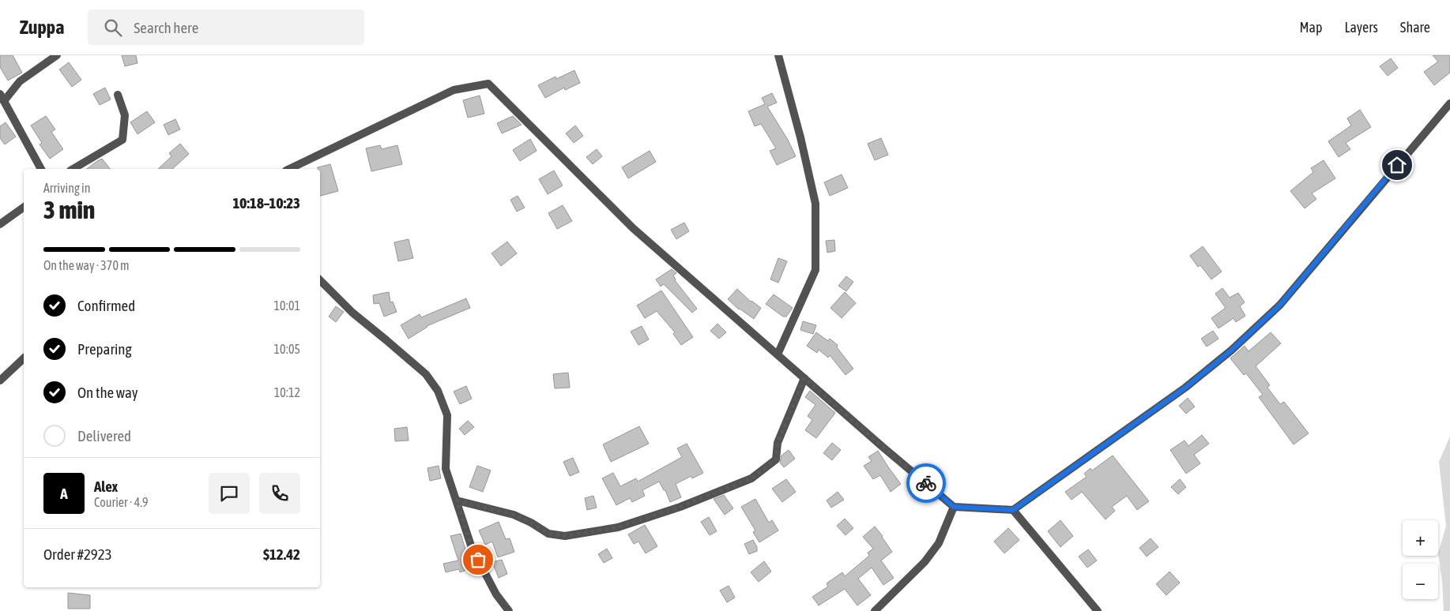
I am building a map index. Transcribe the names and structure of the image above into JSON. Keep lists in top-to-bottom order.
{
  "page": {
    "header": "Zuppa",
    "search": "Search here",
    "nav": ["Map", "Layers", "Share"],
    "heading": ["3 min", "Arriving in", "10:18–10:23"],
    "panel": [
      "Alex",
      "Courier · 4.9",
      "Order #2923",
      "$12.42"
    ],
    "bar": "On the way · 370 m",
    "list": [
      ["Confirmed", "10:01"],
      ["Preparing", "10:05"],
      ["On the way", "10:12"],
      "Delivered"
    ],
    "round": "A",
    "map_buttons": ["+", "−"]
  }
}
